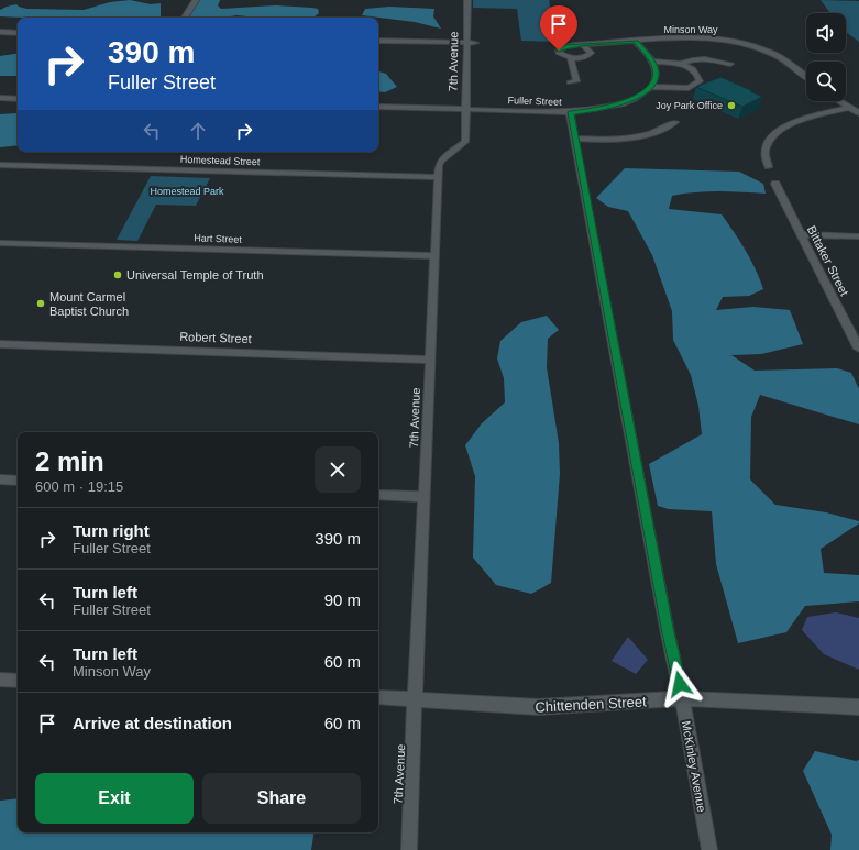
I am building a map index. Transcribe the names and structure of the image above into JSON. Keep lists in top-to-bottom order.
{
  "streets": {
    "street": [
      "Minson Way",
      "7th Avenue",
      "Fuller Street",
      "Homestead Street",
      "Hart Street",
      "Bittaker Street",
      "Robert Street",
      "Chittenden Street",
      "McKinley Avenue"
    ]
  },
  "crossings": [
    ["7th Avenue", "Fuller Street"],
    ["7th Avenue", "Homestead Street"],
    ["7th Avenue", "Hart Street"],
    ["7th Avenue", "Robert Street"],
    ["7th Avenue", "Chittenden Street"],
    ["Fuller Street", "McKinley Avenue"],
    ["Chittenden Street", "McKinley Avenue"]
  ],
  "parks": ["Homestead Park"],
  "places": ["Joy Park Office", "Universal Temple of Truth", "Mount Carmel Baptist Church"],
  "page": {
    "turn": ["390 m", "Fuller Street"],
    "heading": ["2 min", "600 m · 19:15"],
    "list": [
      {
        "name": "Turn right",
        "note": "Fuller Street",
        "value": "390 m"
      },
      {
        "name": "Turn left",
        "note": "Fuller Street",
        "value": "90 m"
      },
      {
        "name": "Turn left",
        "note": "Minson Way",
        "value": "60 m"
      },
      {
        "name": "Arrive at destination",
        "value": "60 m"
      }
    ],
    "buttons": ["Exit", "Share"]
  }
}
